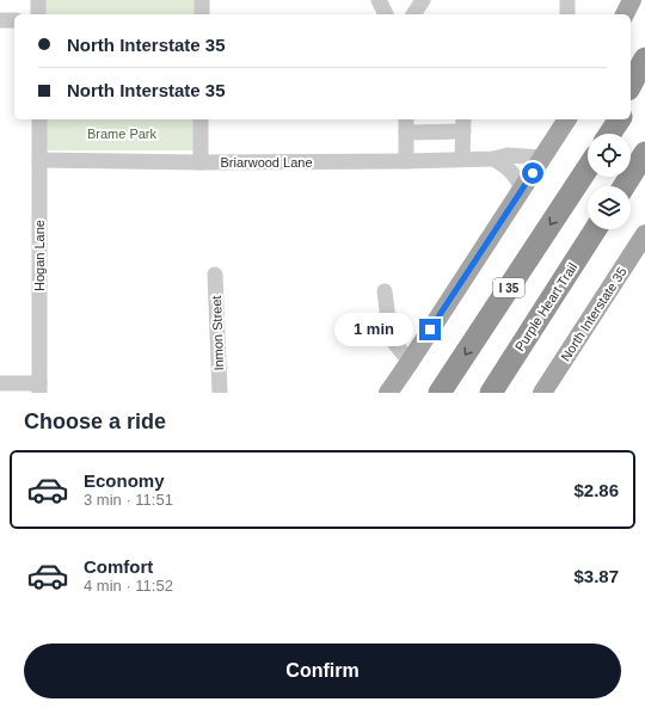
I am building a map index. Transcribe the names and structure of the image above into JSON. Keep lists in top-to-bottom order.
{
  "streets": {
    "highway": ["I 35", "Purple Heart Trail"],
    "main road": ["North Interstate 35"],
    "street": ["Briarwood Lane", "Hogan Lane", "Inmon Street"]
  },
  "crossings": [
    ["Briarwood Lane", "Hogan Lane"]
  ],
  "parks": ["Brame Park"],
  "page": {
    "banner": ["North Interstate 35", "North Interstate 35"],
    "bubble": "1 min",
    "heading": "Choose a ride",
    "list": [
      {
        "name": "Economy",
        "note": "3 min · 11:51",
        "value": "$2.86"
      },
      {
        "name": "Comfort",
        "note": "4 min · 11:52",
        "value": "$3.87"
      }
    ],
    "buttons": "Confirm"
  }
}
